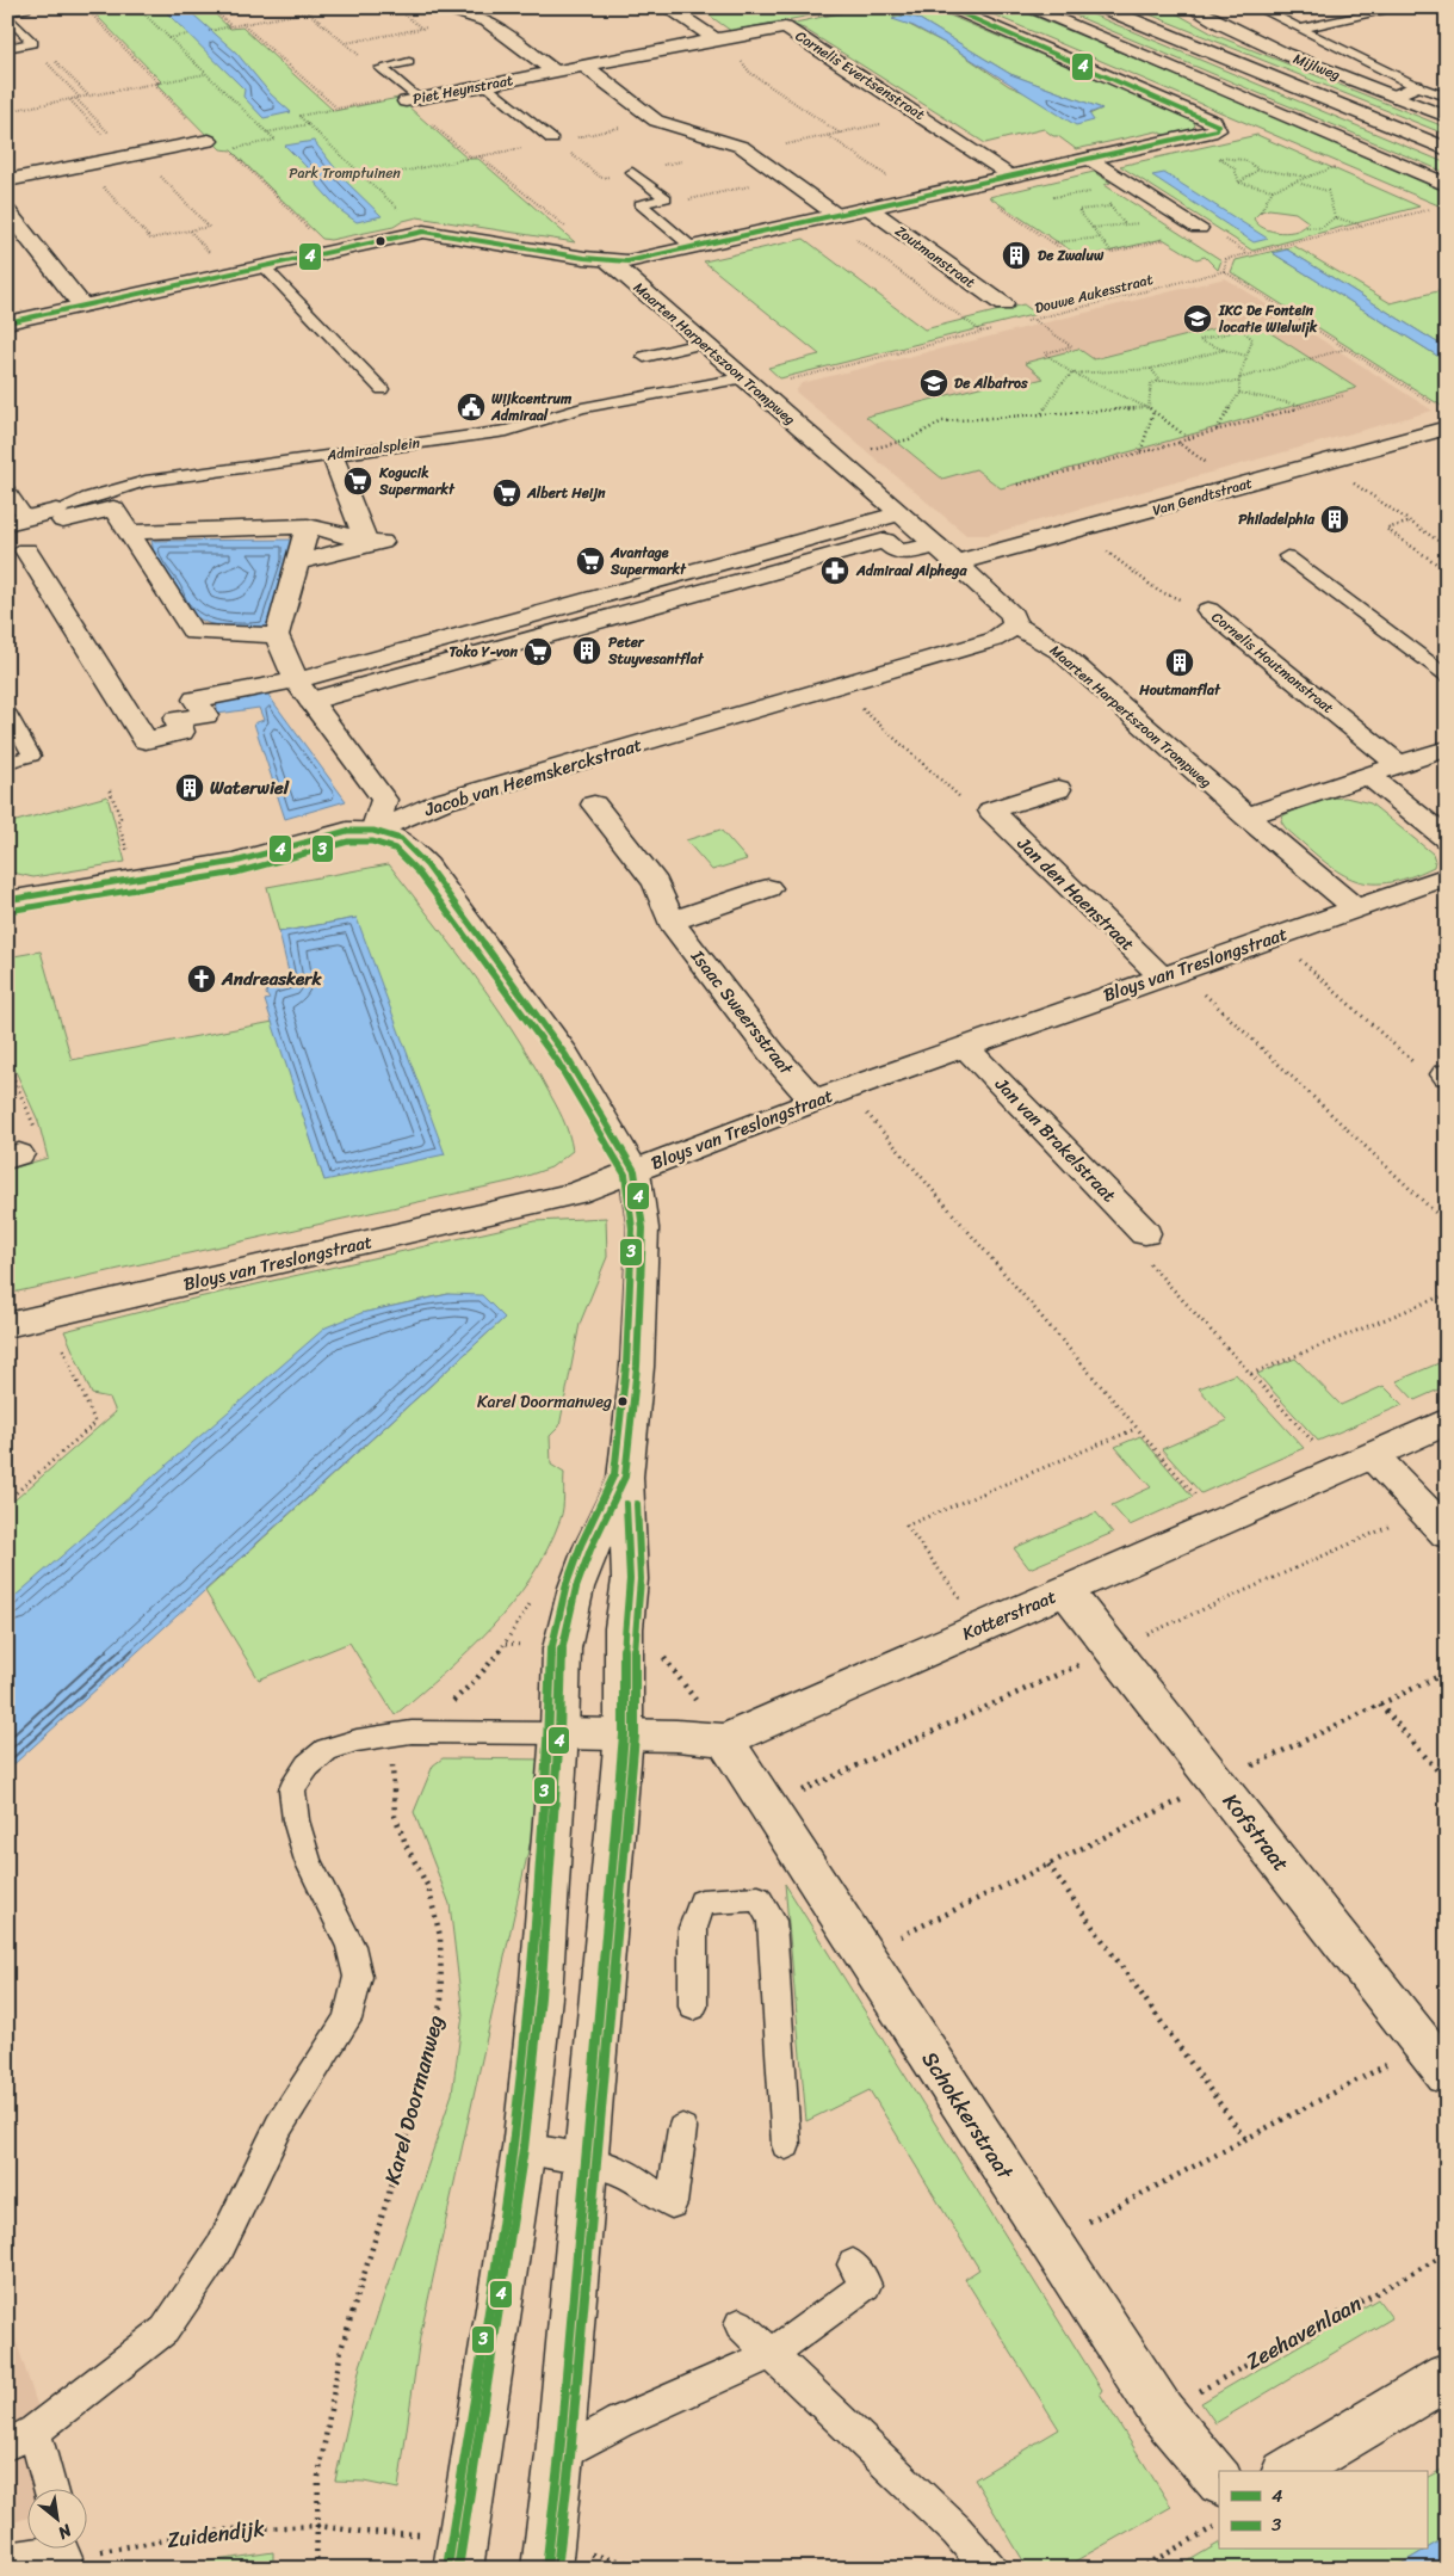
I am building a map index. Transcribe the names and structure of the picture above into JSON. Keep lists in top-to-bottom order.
{
  "streets": {
    "main road": [
      "Mijlweg",
      "Cornelis Evertsenstraat",
      "Piet Heynstraat",
      "Zoutmanstraat",
      "Maarten Harpertszoon Trompweg",
      "Admiraalsplein",
      "Van Gendtstraat",
      "Cornelis Houtmanstraat",
      "Jacob van Heemskerckstraat",
      "Jan den Haenstraat",
      "Bloys van Treslongstraat",
      "Isaac Sweersstraat",
      "Jan van Brakelstraat",
      "Kotterstraat",
      "Kofstraat",
      "Schokkerstraat"
    ],
    "path": [
      "Douwe Aukesstraat",
      "Karel Doormanweg",
      "Zeehavenlaan",
      "Zuidendijk"
    ]
  },
  "crossings": [
    ["Cornelis Evertsenstraat", "Piet Heynstraat"],
    ["Maarten Harpertszoon Trompweg", "Admiraalsplein"],
    ["Maarten Harpertszoon Trompweg", "Van Gendtstraat"],
    ["Maarten Harpertszoon Trompweg", "Jacob van Heemskerckstraat"],
    ["Maarten Harpertszoon Trompweg", "Bloys van Treslongstraat"],
    ["Van Gendtstraat", "Cornelis Houtmanstraat"],
    ["Jan den Haenstraat", "Bloys van Treslongstraat"],
    ["Bloys van Treslongstraat", "Isaac Sweersstraat"],
    ["Bloys van Treslongstraat", "Jan van Brakelstraat"],
    ["Kotterstraat", "Kofstraat"],
    ["Kotterstraat", "Schokkerstraat"],
    ["Karel Doormanweg", "Zuidendijk"],
    ["Schokkerstraat", "Zeehavenlaan"]
  ],
  "parks": ["Park Tromptuinen"],
  "places": {
    "building": [
      "De Zwaluw",
      "Philadelphia",
      "Peter Stuyvesantflat",
      "Houtmanflat",
      "Waterwiel"
    ],
    "school or university": ["IKC De Fontein locatie Wielwijk", "De Albatros"],
    "public building": ["Wijkcentrum Admiraal"],
    "supermarket": [
      "Kogucik Supermarkt",
      "Albert Heijn",
      "Avantage Supermarkt",
      "Toko Y-von"
    ],
    "pharmacy": ["Admiraal Alphega"],
    "church": ["Andreaskerk"],
    "other": ["Karel Doormanweg"]
  },
  "lines": ["transit line 4", "transit line 3"],
  "legend": ["4", "3"],
  "north": "bottom right"
}
